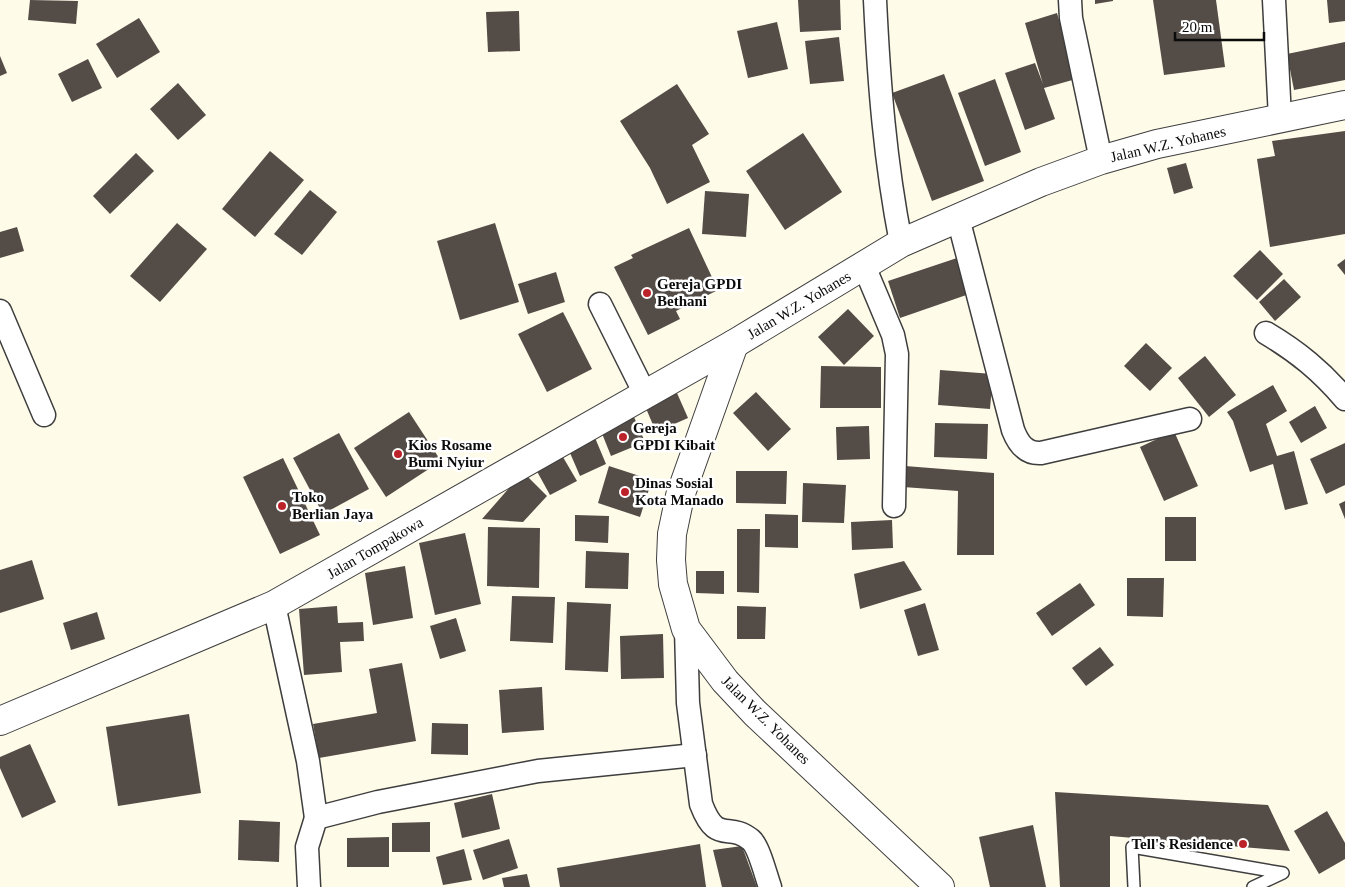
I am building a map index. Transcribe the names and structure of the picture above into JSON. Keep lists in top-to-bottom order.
{
  "streets": {
    "street": ["Jalan W.Z. Yohanes", "Jalan Tompakowa"]
  },
  "crossings": [
    ["Jalan W.Z. Yohanes", "Jalan Tompakowa"]
  ],
  "places": [
    "Gereja GPDI Bethani",
    "Gereja GPDI Kibait",
    "Kios Rosame Bumi Nyiur",
    "Dinas Sosial Kota Manado",
    "Toko Berlian Jaya",
    "Tell's Residence"
  ],
  "scale_bar": "20 m"
}
